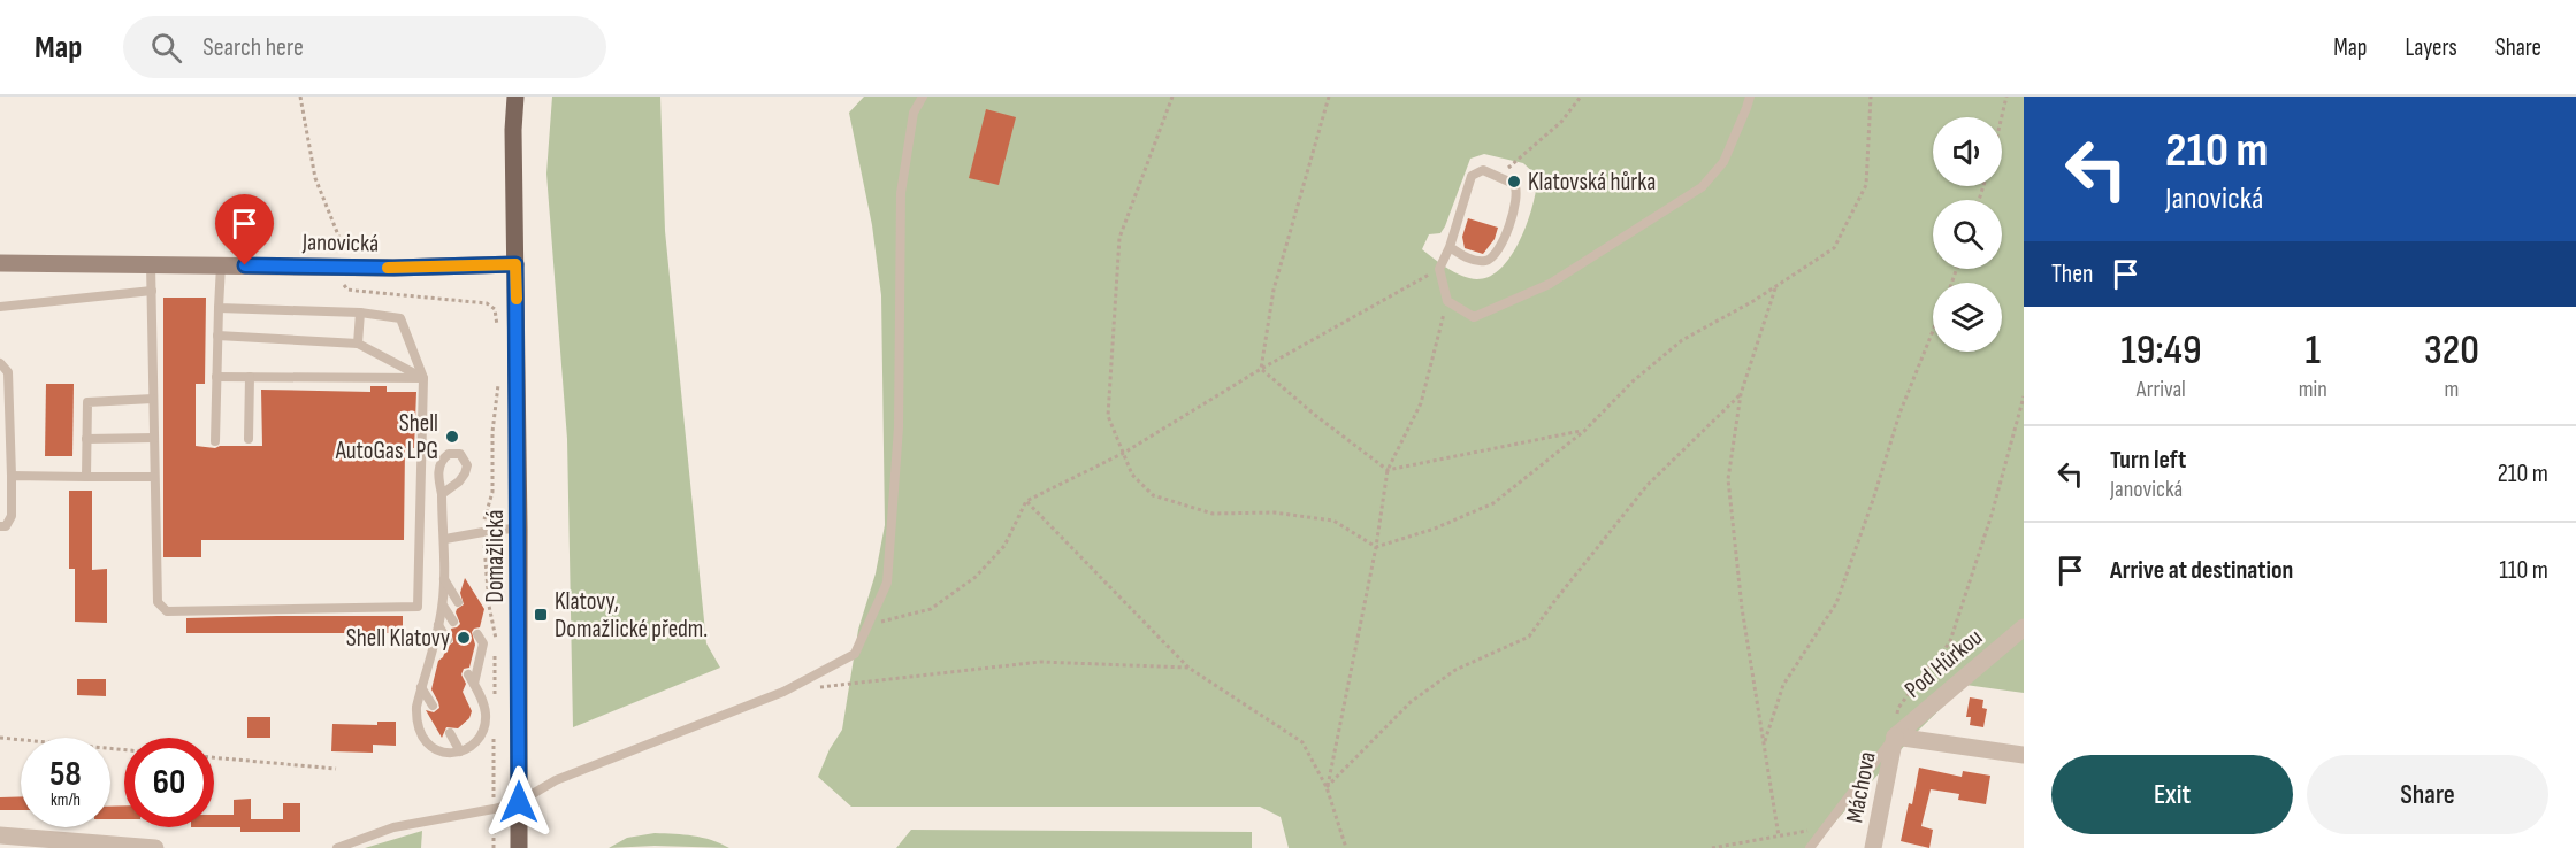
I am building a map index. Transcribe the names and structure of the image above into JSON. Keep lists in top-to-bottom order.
{
  "streets": {
    "main road": ["Janovická", "Domažlická"],
    "street": ["Pod Hůrkou", "Máchova"]
  },
  "crossings": [
    ["Janovická", "Domažlická"],
    ["Pod Hůrkou", "Máchova"]
  ],
  "places": {
    "other": ["Klatovská hůrka", "Shell AutoGas LPG", "Shell Klatovy"],
    "transit": ["Klatovy, Domažlické předm."]
  },
  "page": {
    "header": "Map",
    "search": "Search here",
    "nav": ["Map", "Layers", "Share"],
    "turn": ["210 m", "Janovická"],
    "then": "Then",
    "eta": [
      "19:49",
      "Arrival",
      "1",
      "min",
      "320",
      "m"
    ],
    "list": [
      {
        "name": "Turn left",
        "note": "Janovická",
        "value": "210 m"
      },
      {
        "name": "Arrive at destination",
        "value": "110 m"
      }
    ],
    "speed": "58 km/h",
    "limit": "60",
    "buttons": ["Exit", "Share"]
  }
}
